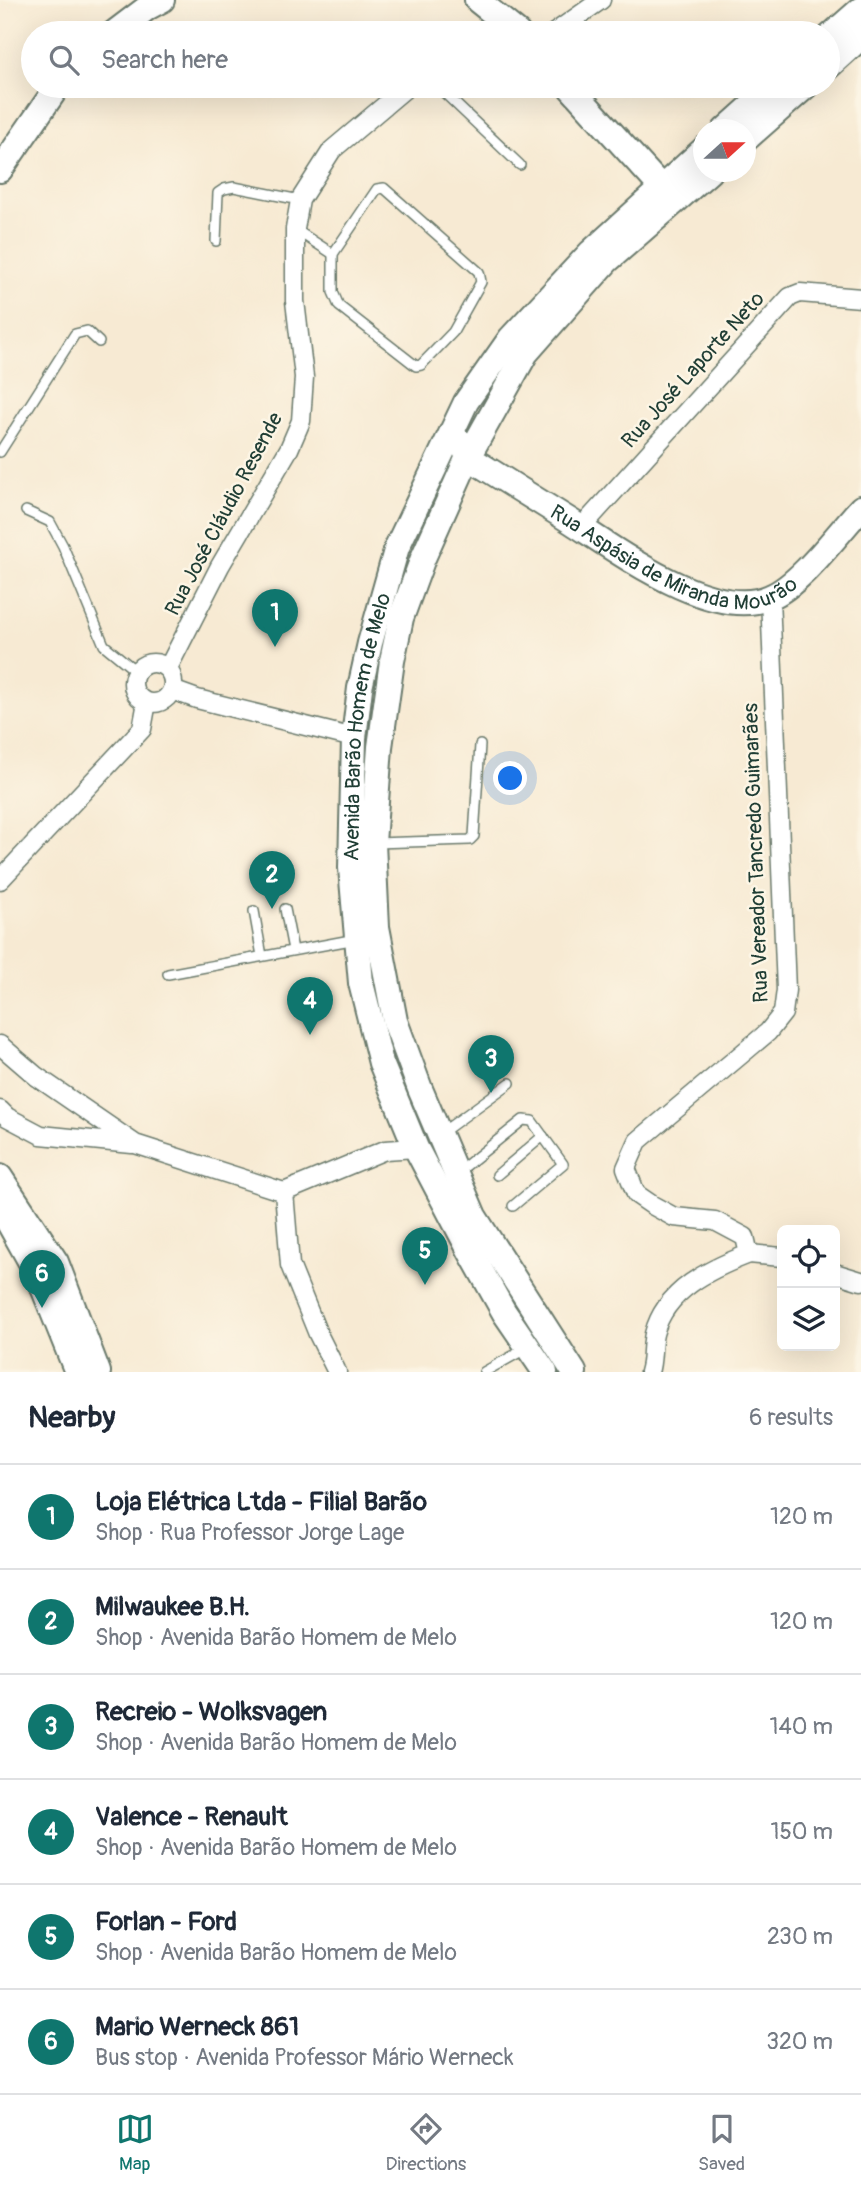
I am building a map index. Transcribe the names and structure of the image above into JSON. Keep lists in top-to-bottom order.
{
  "streets": {
    "main road": ["Rua Aspásia de Miranda Mourão", "Avenida Barão Homem de Melo"],
    "street": ["Rua José Laporte Neto", "Rua José Cláudio Resende", "Rua Vereador Tancredo Guimarães"]
  },
  "crossings": [
    ["Rua José Laporte Neto", "Rua Aspásia de Miranda Mourão"],
    ["Rua Aspásia de Miranda Mourão", "Avenida Barão Homem de Melo"],
    ["Rua Aspásia de Miranda Mourão", "Rua Vereador Tancredo Guimarães"]
  ],
  "north": "right",
  "page": {
    "search": "Search here",
    "pins": [
      "1",
      "2",
      "4",
      "3",
      "5",
      "6"
    ],
    "heading": ["Nearby", "6 results"],
    "list": [
      {
        "mark": "1",
        "name": "Loja Elétrica Ltda - Filial Barão",
        "note": "Shop · Rua Professor Jorge Lage",
        "value": "120 m"
      },
      {
        "mark": "2",
        "name": "Milwaukee B.H.",
        "note": "Shop · Avenida Barão Homem de Melo",
        "value": "120 m"
      },
      {
        "mark": "3",
        "name": "Recreio - Wolksvagen",
        "note": "Shop · Avenida Barão Homem de Melo",
        "value": "140 m"
      },
      {
        "mark": "4",
        "name": "Valence - Renault",
        "note": "Shop · Avenida Barão Homem de Melo",
        "value": "150 m"
      },
      {
        "mark": "5",
        "name": "Forlan - Ford",
        "note": "Shop · Avenida Barão Homem de Melo",
        "value": "230 m"
      },
      {
        "mark": "6",
        "name": "Mario Werneck 861",
        "note": "Bus stop · Avenida Professor Mário Werneck",
        "value": "320 m"
      }
    ],
    "nav": ["Map", "Directions", "Saved"]
  }
}
